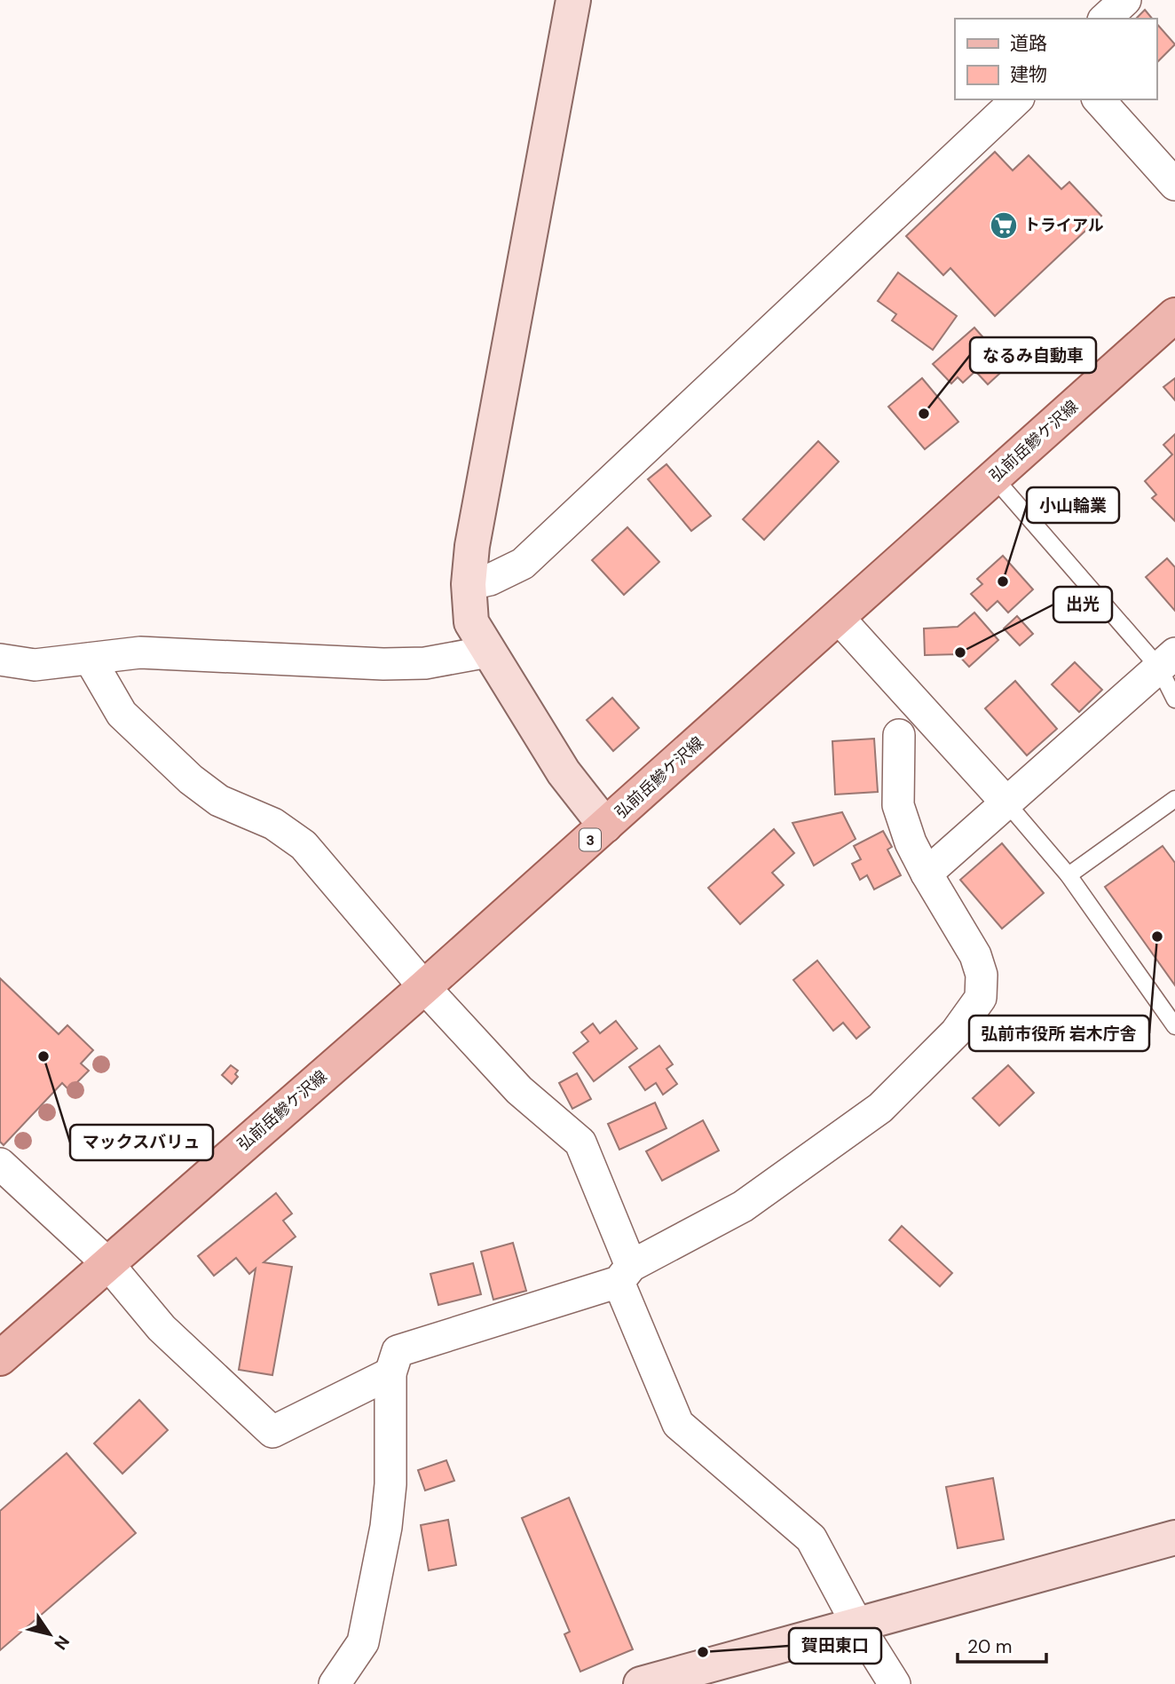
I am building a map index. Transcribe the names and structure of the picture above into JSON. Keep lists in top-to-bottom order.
{
  "streets": {
    "main road": ["弘前岳鰺ケ沢線", "3"]
  },
  "places": {
    "supermarket": ["トライアル"],
    "other": [
      "なるみ自動車",
      "小山輪業",
      "出光",
      "弘前市役所 岩木庁舎",
      "マックスバリュ",
      "賀田東口"
    ]
  },
  "legend": ["道路", "建物"],
  "scale_bar": "20 m",
  "north": "bottom right"
}
